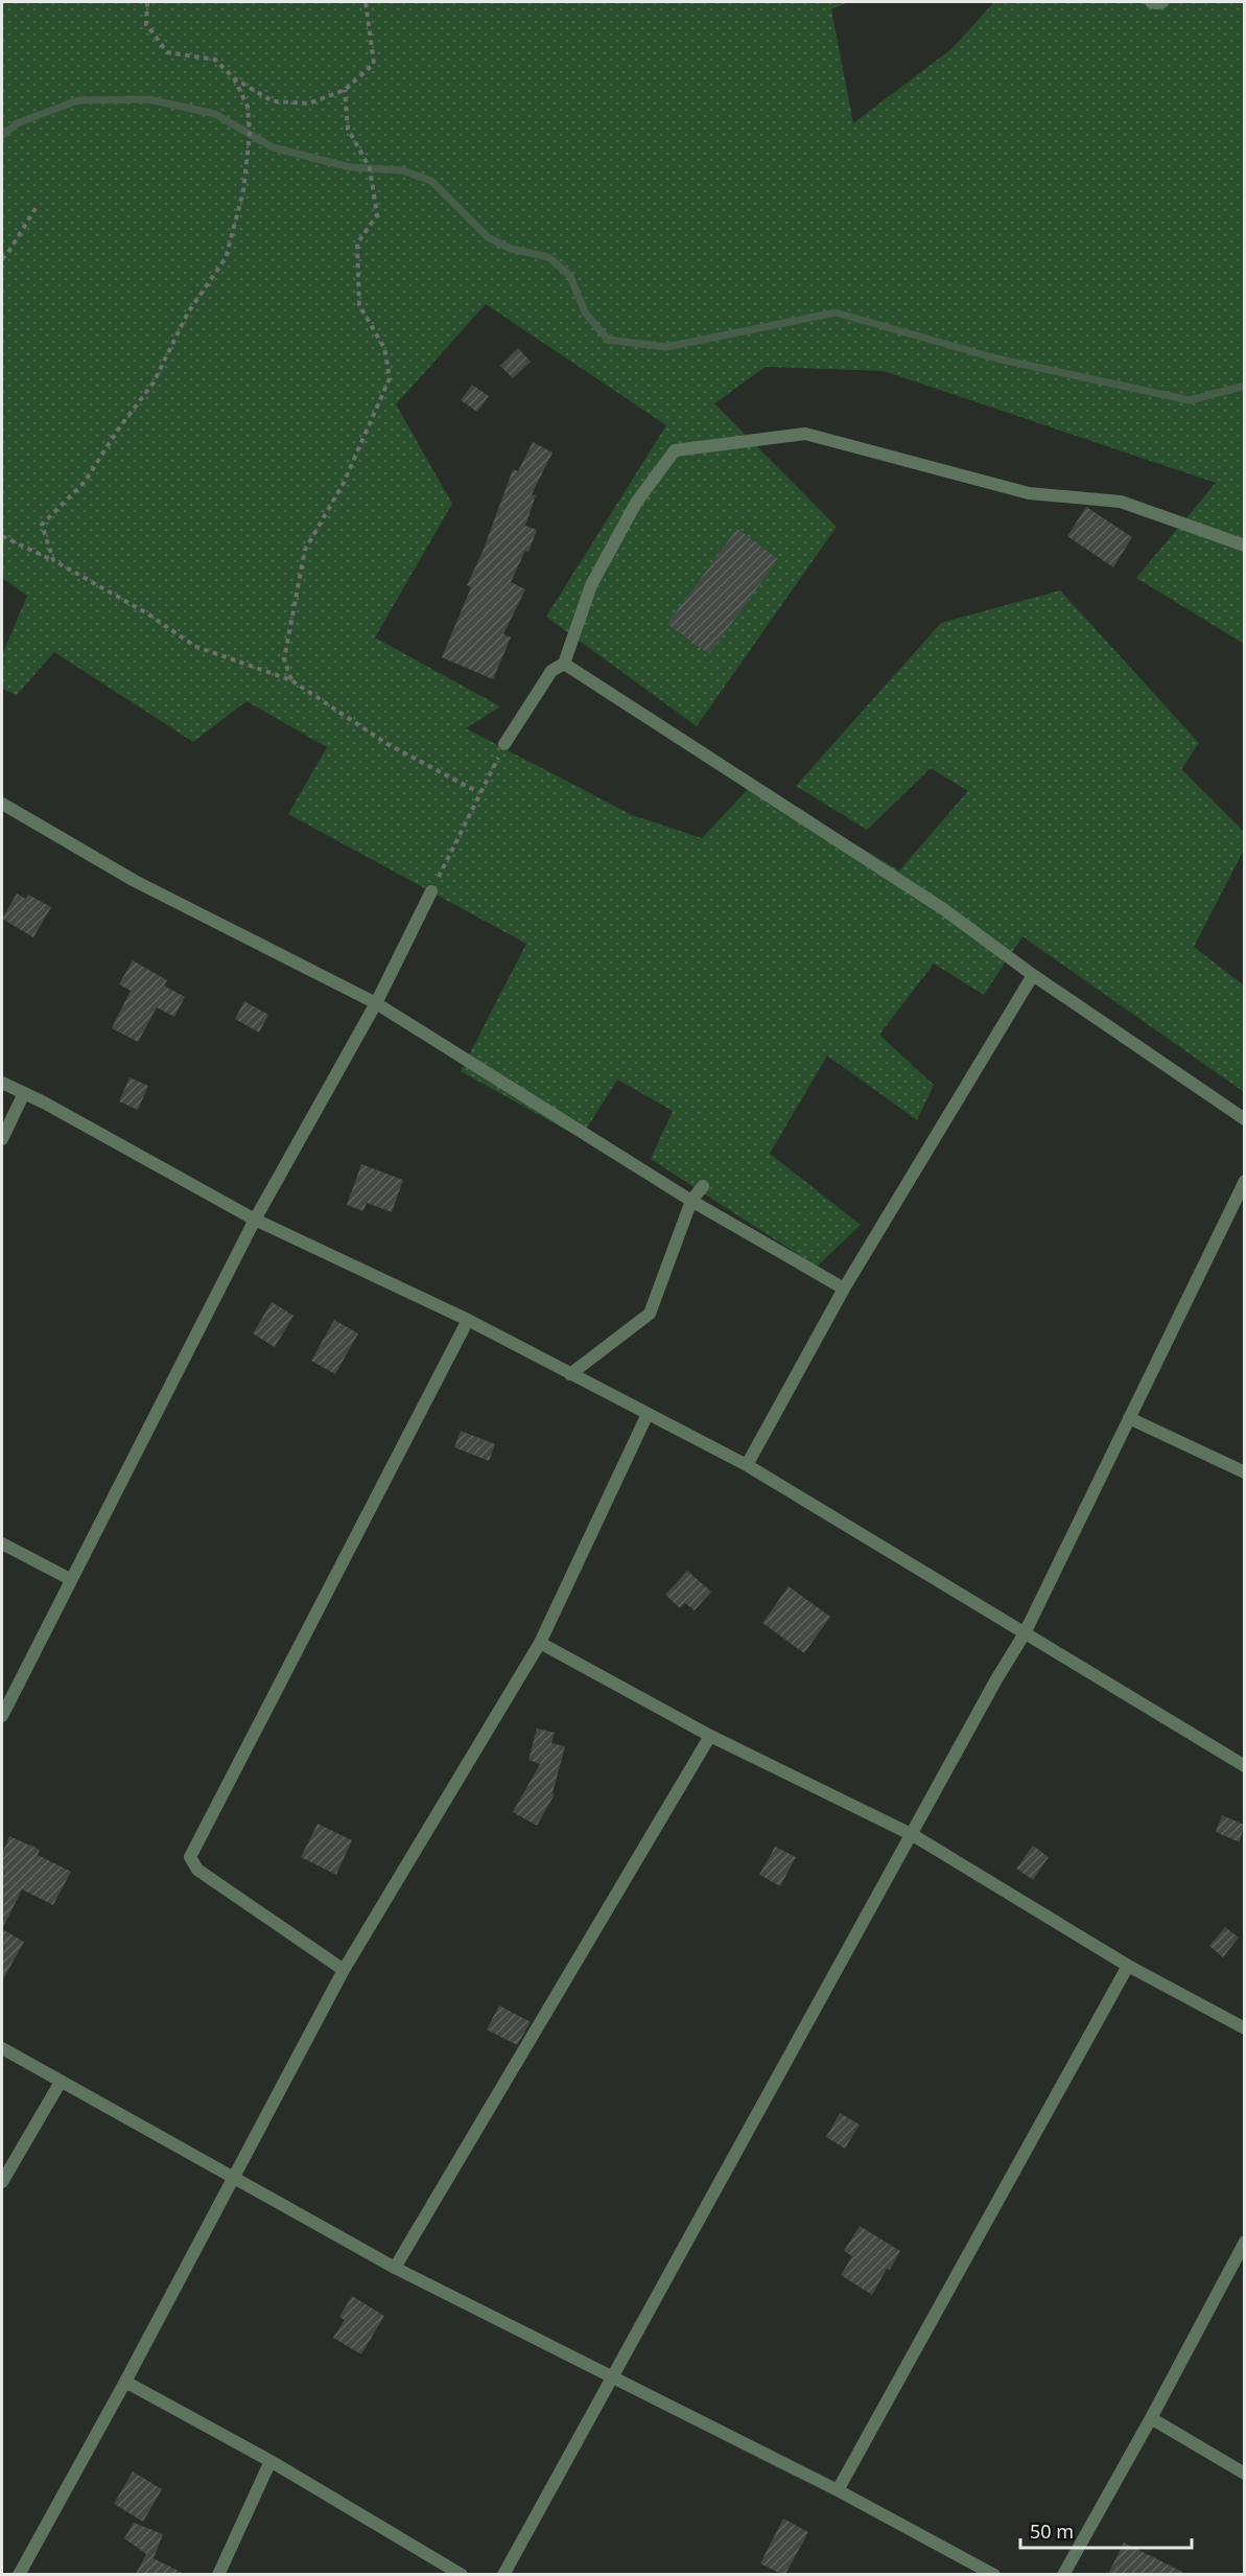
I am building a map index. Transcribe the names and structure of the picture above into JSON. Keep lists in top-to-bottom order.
{
  "scale_bar": "50 m"
}
